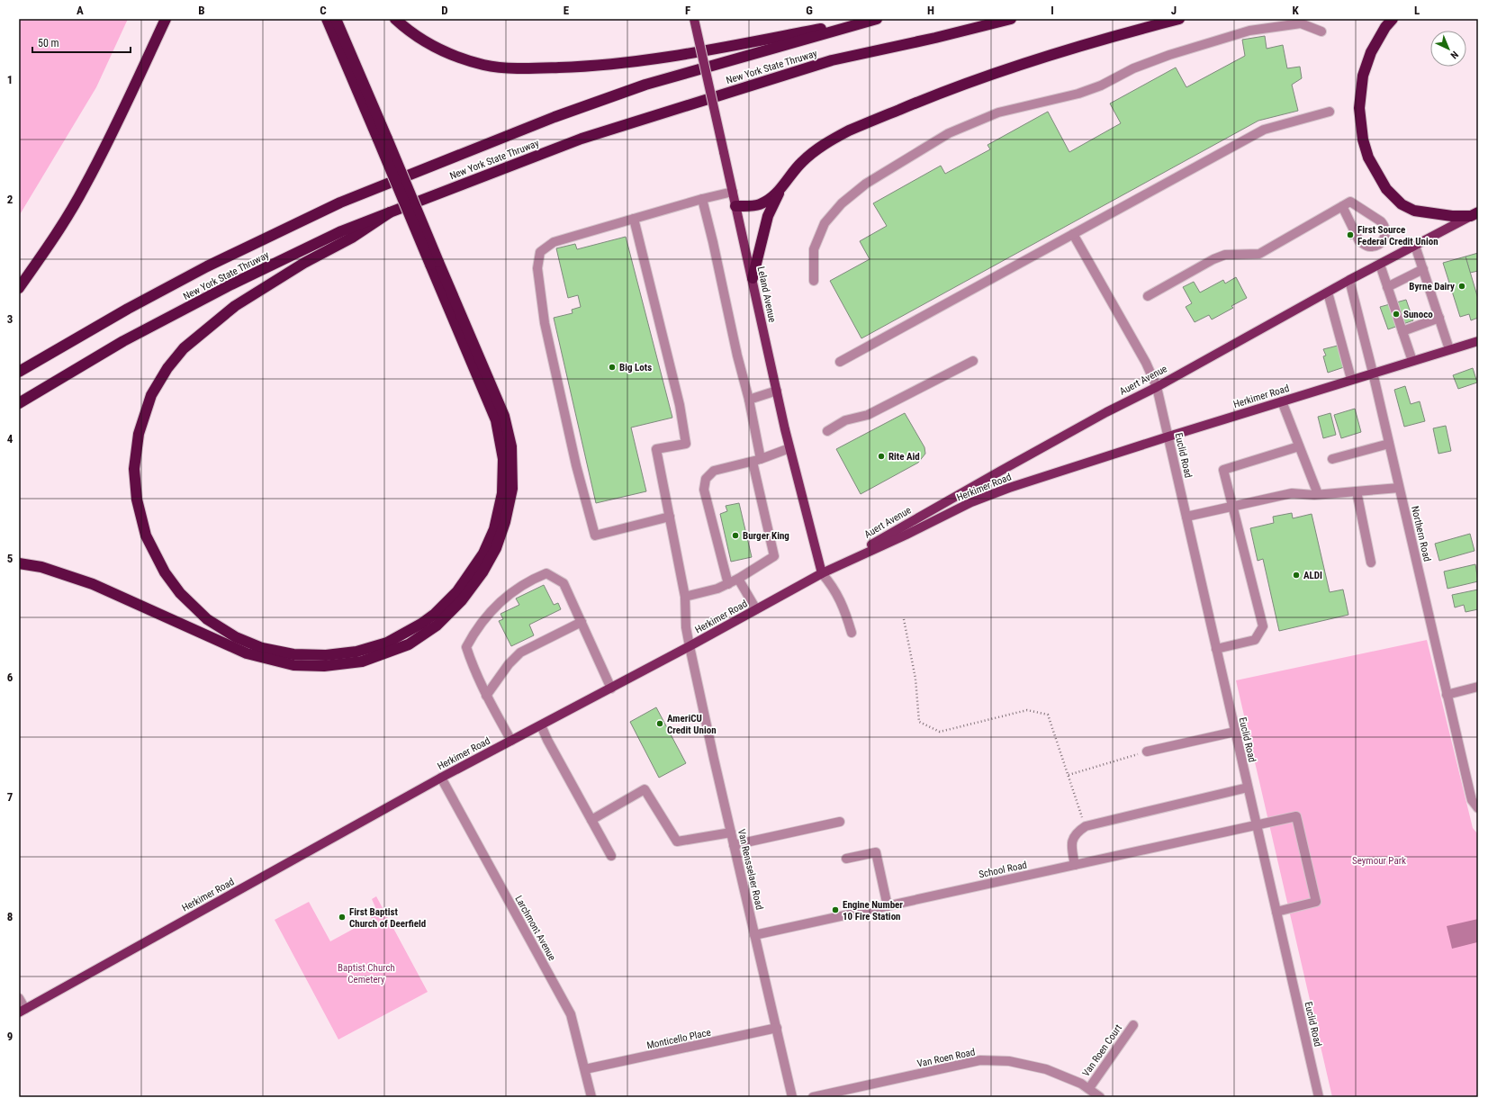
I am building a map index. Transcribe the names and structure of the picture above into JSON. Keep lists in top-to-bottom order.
{
  "streets": {
    "highway": ["New York State Thruway"],
    "main road": ["Leland Avenue", "Auert Avenue", "Herkimer Road"],
    "street": [
      "Euclid Road",
      "Northern Road",
      "Van Rensselaer Road",
      "School Road",
      "Larchmont Avenue",
      "Monticello Place",
      "Van Roen Court",
      "Van Roen Road"
    ]
  },
  "crossings": [
    ["Leland Avenue", "Auert Avenue"],
    ["Leland Avenue", "Herkimer Road"],
    ["Auert Avenue", "Herkimer Road"],
    ["Auert Avenue", "Euclid Road"],
    ["Auert Avenue", "Northern Road"],
    ["Herkimer Road", "Euclid Road"],
    ["Herkimer Road", "Northern Road"],
    ["Herkimer Road", "Van Rensselaer Road"],
    ["Herkimer Road", "Larchmont Avenue"],
    ["Euclid Road", "School Road"],
    ["Van Rensselaer Road", "School Road"],
    ["Van Rensselaer Road", "Monticello Place"],
    ["Larchmont Avenue", "Monticello Place"],
    ["Van Roen Court", "Van Roen Road"]
  ],
  "parks": ["Seymour Park", "Baptist Church Cemetery"],
  "places": [
    "First Source Federal Credit Union",
    "Byrne Dairy",
    "Sunoco",
    "Big Lots",
    "Rite Aid",
    "Burger King",
    "ALDI",
    "AmeriCU Credit Union",
    "Engine Number 10 Fire Station",
    "First Baptist Church of Deerfield"
  ],
  "scale_bar": "50 m",
  "north": "bottom right",
  "grid": {
    "columns": [
      "A",
      "B",
      "C",
      "D",
      "E",
      "F",
      "G",
      "H",
      "I",
      "J",
      "K",
      "L"
    ],
    "rows": [
      "1",
      "2",
      "3",
      "4",
      "5",
      "6",
      "7",
      "8",
      "9"
    ]
  }
}
